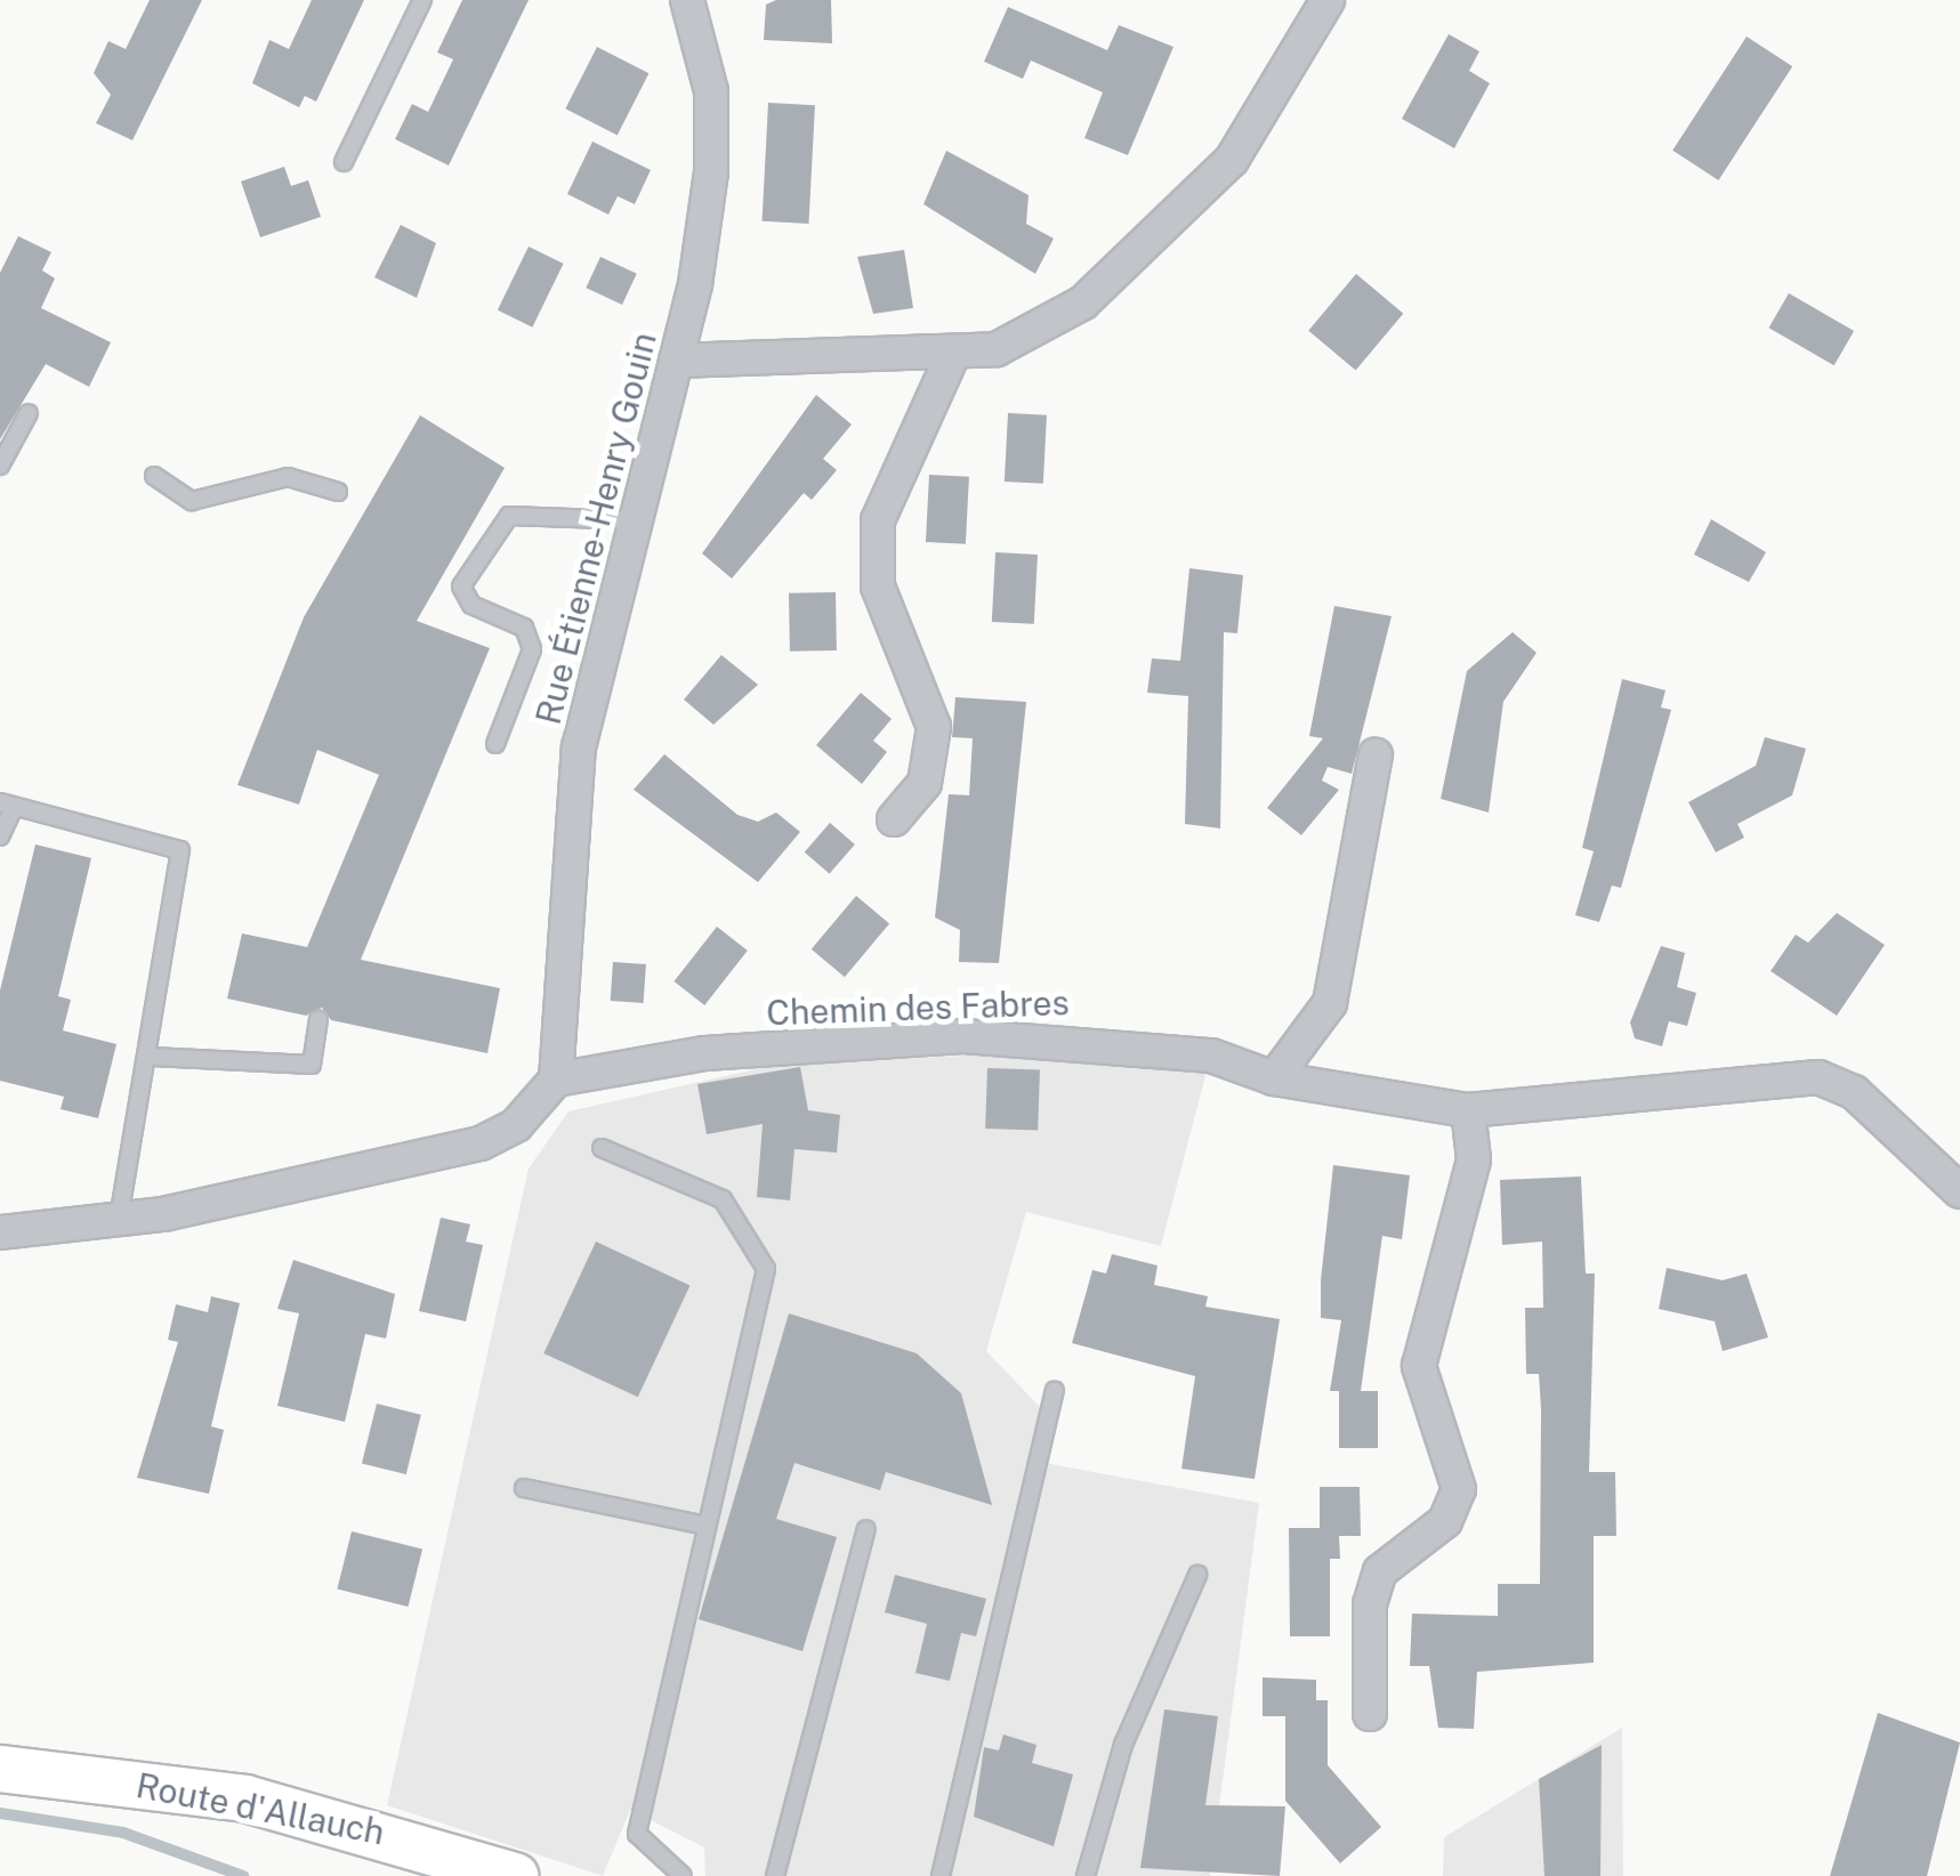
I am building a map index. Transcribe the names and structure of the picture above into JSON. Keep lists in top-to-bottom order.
{
  "streets": {
    "main road": ["Route d'Allauch"],
    "street": ["Rue Étienne-Henry Gouin", "Chemin des Fabres"]
  },
  "crossings": [
    ["Rue Étienne-Henry Gouin", "Chemin des Fabres"]
  ]
}
